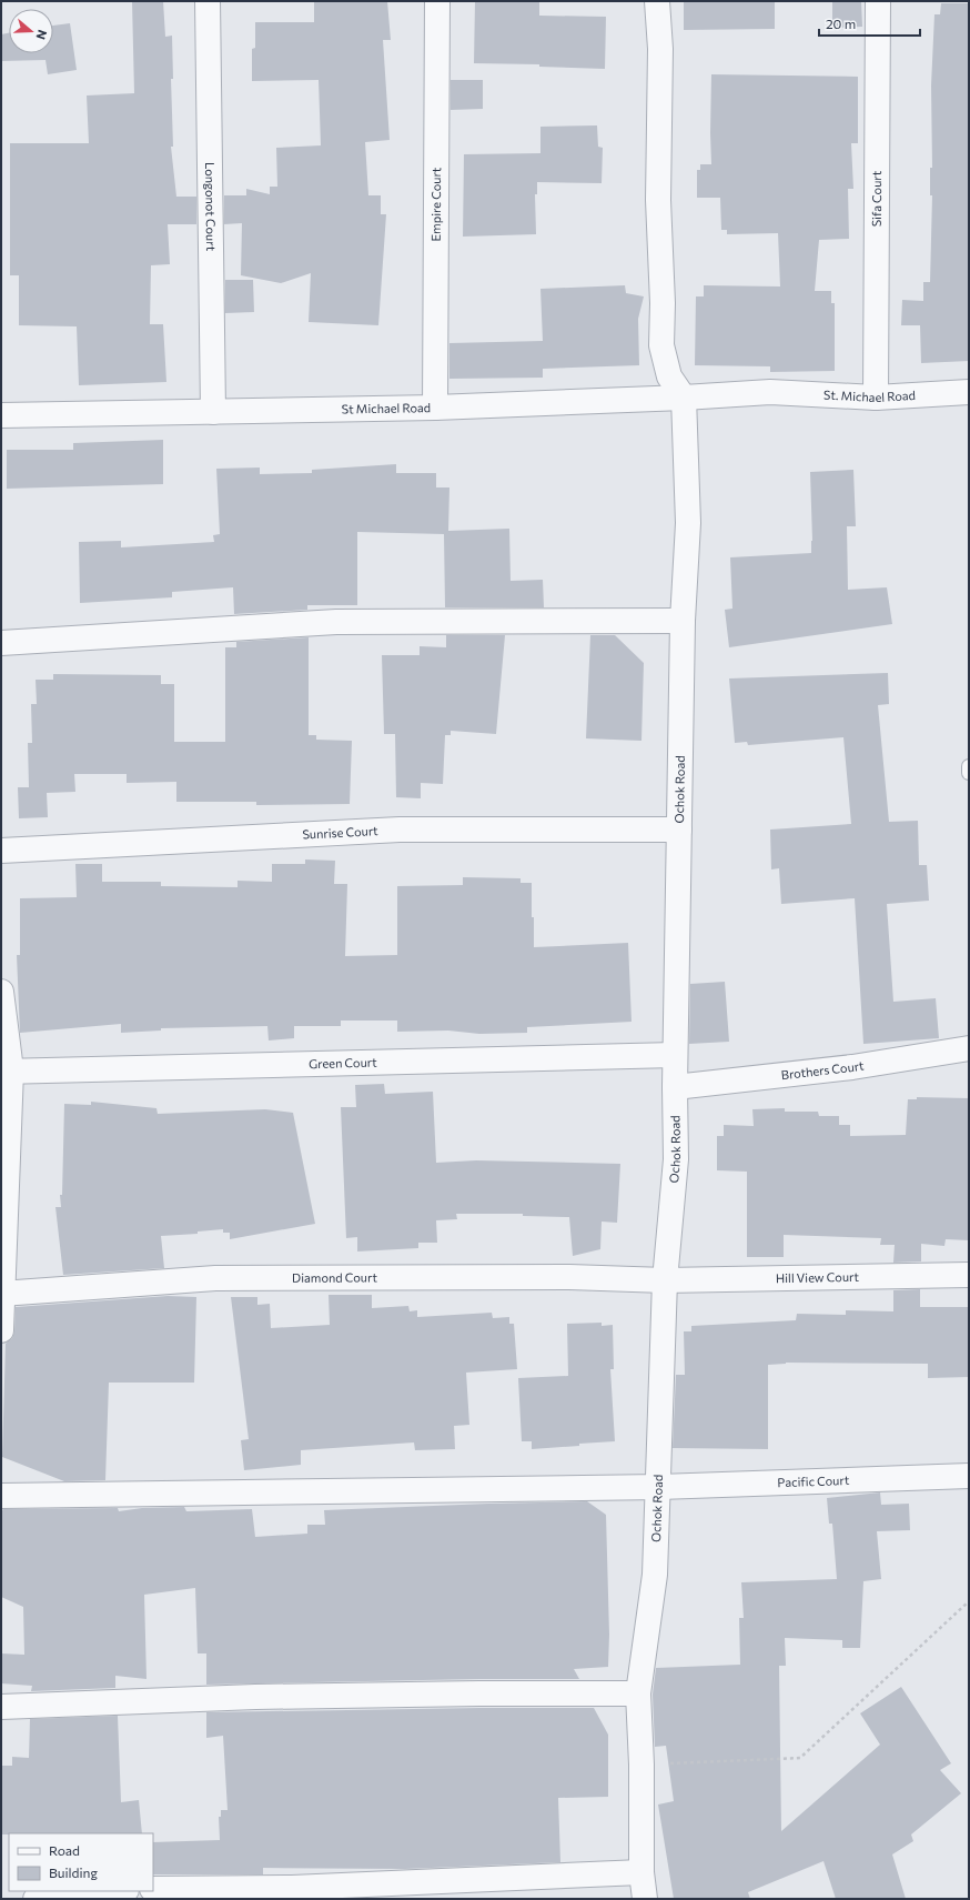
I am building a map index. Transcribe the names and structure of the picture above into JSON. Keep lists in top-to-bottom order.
{
  "streets": {
    "street": [
      "Sifa Court",
      "Empire Court",
      "Longonot Court",
      "St. Michael Road",
      "St Michael Road",
      "Ochok Road",
      "Sunrise Court",
      "Green Court",
      "Brothers Court",
      "Hill View Court",
      "Diamond Court",
      "Pacific Court"
    ]
  },
  "crossings": [
    ["Sifa Court", "St. Michael Road"],
    ["Empire Court", "St Michael Road"],
    ["Longonot Court", "St Michael Road"],
    ["St. Michael Road", "St Michael Road"],
    ["St Michael Road", "Ochok Road"],
    ["Ochok Road", "Sunrise Court"],
    ["Ochok Road", "Green Court"],
    ["Ochok Road", "Brothers Court"],
    ["Ochok Road", "Hill View Court"],
    ["Ochok Road", "Diamond Court"],
    ["Ochok Road", "Pacific Court"],
    ["Hill View Court", "Diamond Court"]
  ],
  "legend": ["Road", "Building"],
  "scale_bar": "20 m",
  "north": "right"
}
